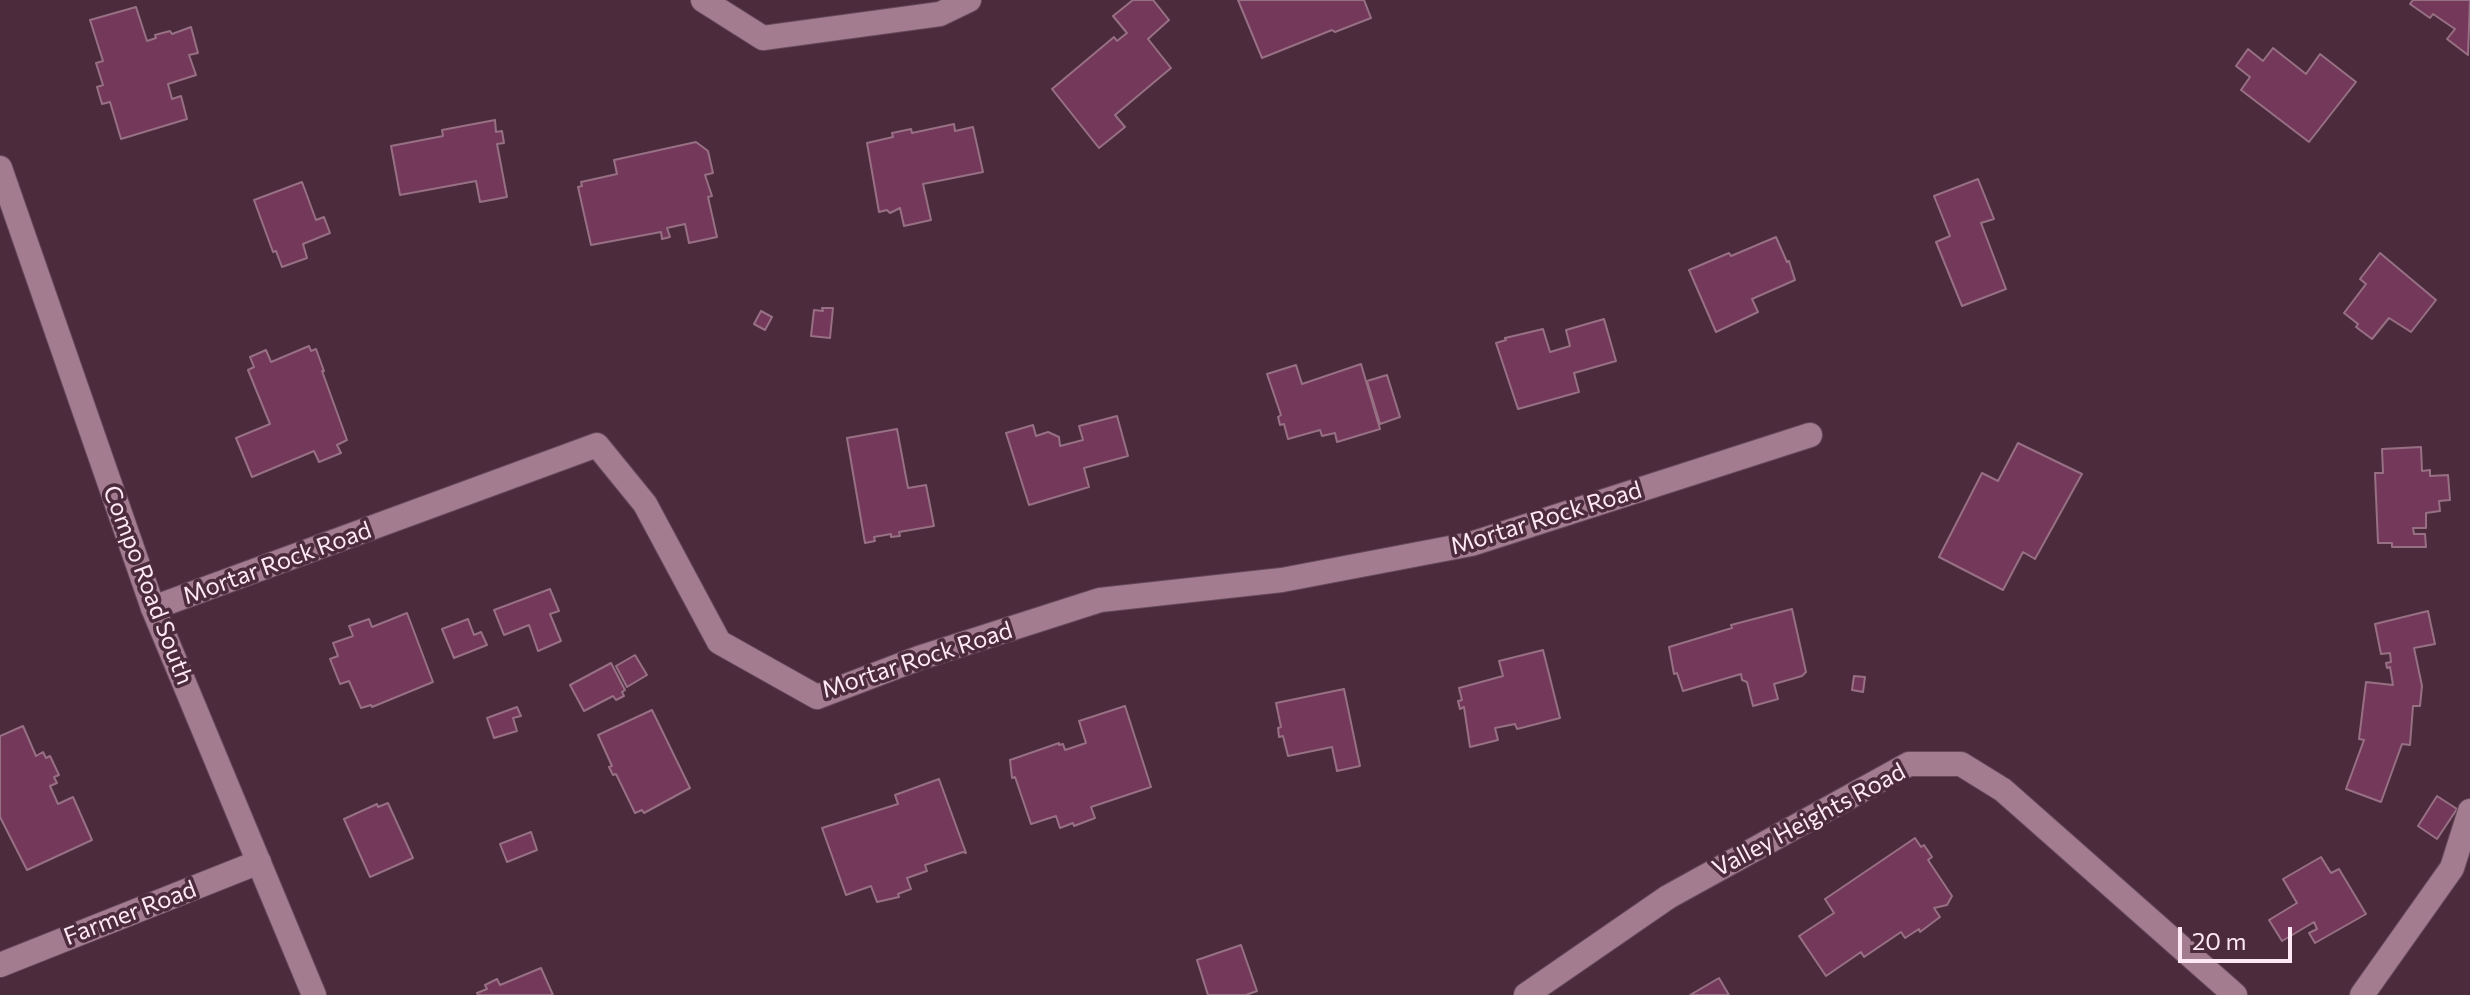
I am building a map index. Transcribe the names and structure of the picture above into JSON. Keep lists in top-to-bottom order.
{
  "streets": {
    "street": [
      "Mortar Rock Road",
      "Compo Road South",
      "Valley Heights Road",
      "Farmer Road"
    ]
  },
  "crossings": [
    ["Mortar Rock Road", "Compo Road South"],
    ["Compo Road South", "Farmer Road"]
  ],
  "scale_bar": "20 m"
}
